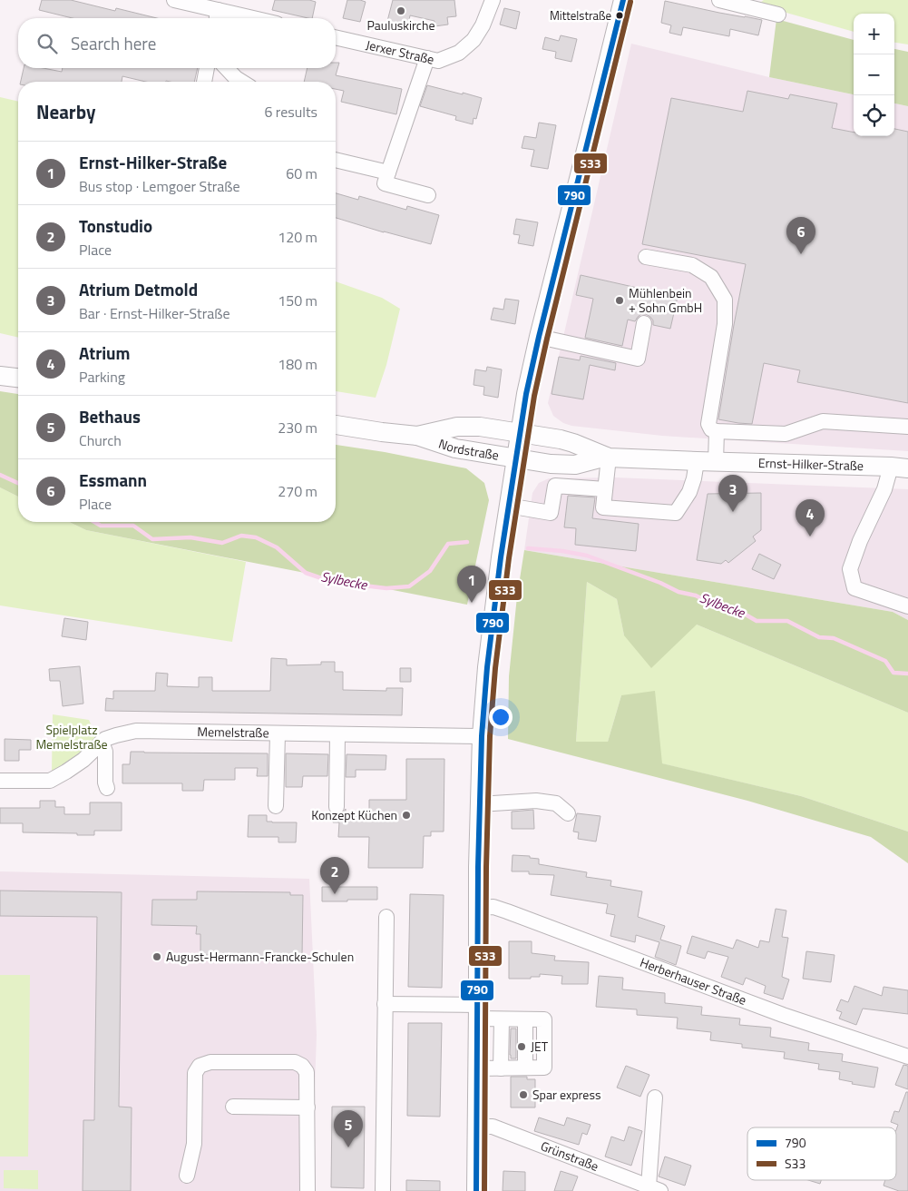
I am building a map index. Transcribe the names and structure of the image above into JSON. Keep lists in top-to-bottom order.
{
  "streets": {
    "main road": ["Nordstraße", "Ernst-Hilker-Straße"],
    "street": [
      "Jerxer Straße",
      "Memelstraße",
      "Herberhauser Straße",
      "Grünstraße"
    ]
  },
  "crossings": [
    ["Nordstraße", "Ernst-Hilker-Straße"]
  ],
  "water": ["Sylbecke"],
  "parks": ["Spielplatz Memelstraße"],
  "places": [
    "Pauluskirche",
    "Mittelstraße",
    "Mühlenbein + Sohn GmbH",
    "Konzept Küchen",
    "August-Hermann-Francke-Schulen",
    "JET",
    "Spar express"
  ],
  "lines": ["transit line 790", "transit line S33"],
  "legend": ["790", "S33"],
  "page": {
    "map_buttons": ["+", "−"],
    "search": "Search here",
    "heading": ["Nearby", "6 results"],
    "list": [
      {
        "mark": "1",
        "name": "Ernst-Hilker-Straße",
        "note": "Bus stop · Lemgoer Straße",
        "value": "60 m"
      },
      {
        "mark": "2",
        "name": "Tonstudio",
        "note": "Place",
        "value": "120 m"
      },
      {
        "mark": "3",
        "name": "Atrium Detmold",
        "note": "Bar · Ernst-Hilker-Straße",
        "value": "150 m"
      },
      {
        "mark": "4",
        "name": "Atrium",
        "note": "Parking",
        "value": "180 m"
      },
      {
        "mark": "5",
        "name": "Bethaus",
        "note": "Church",
        "value": "230 m"
      },
      {
        "mark": "6",
        "name": "Essmann",
        "note": "Place",
        "value": "270 m"
      }
    ],
    "pins": [
      "6",
      "3",
      "4",
      "1",
      "2",
      "5"
    ]
  }
}
